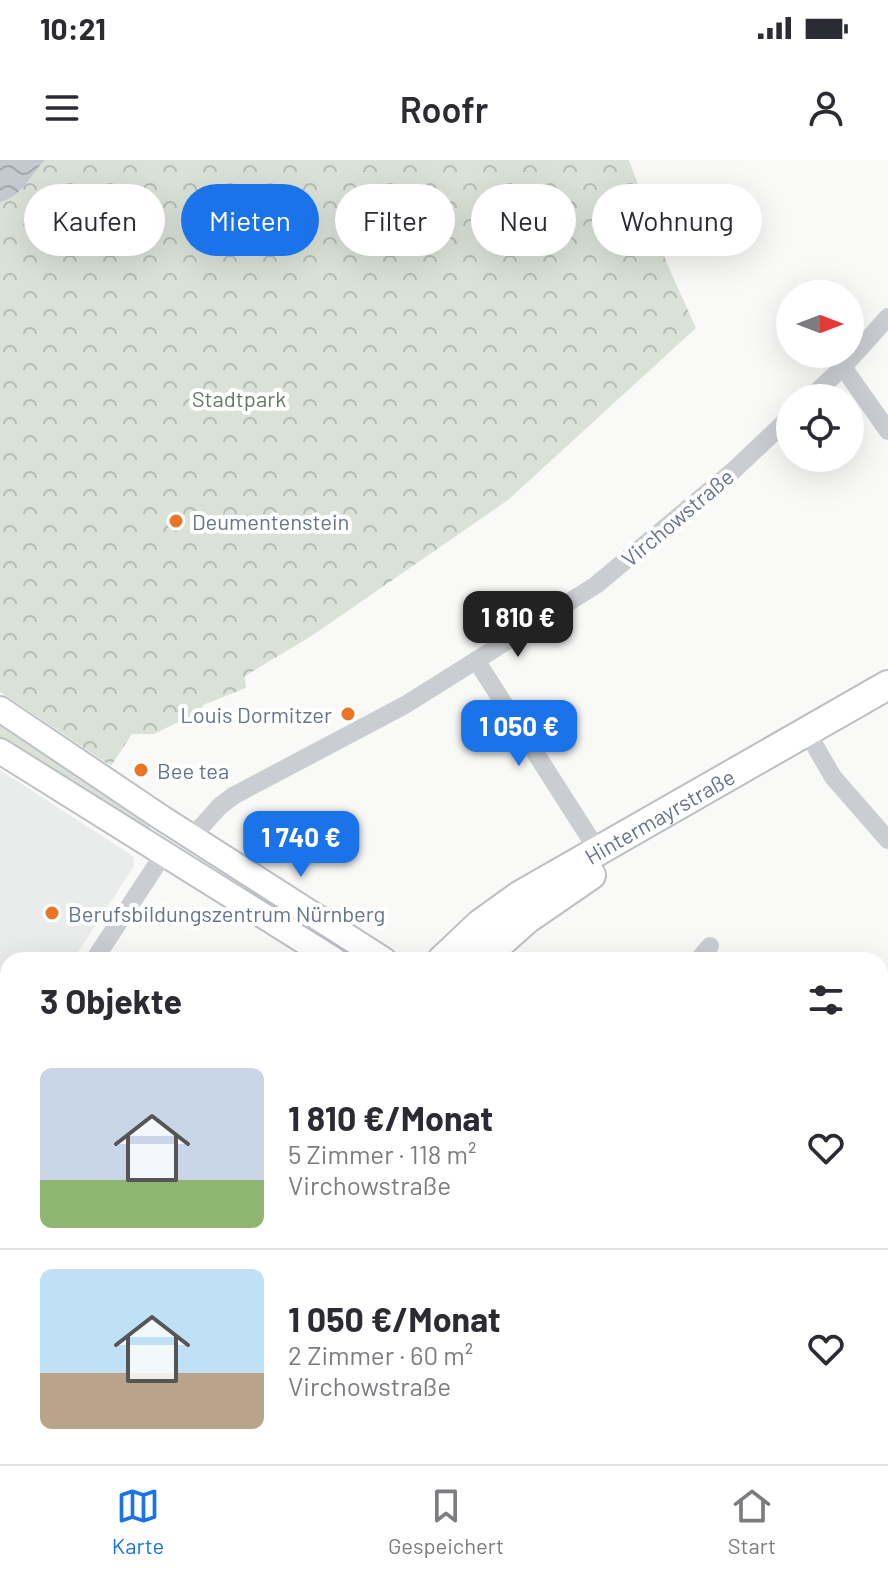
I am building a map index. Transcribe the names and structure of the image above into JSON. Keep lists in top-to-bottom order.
{
  "streets": {
    "main road": ["Hintermayrstraße"],
    "street": ["Virchowstraße"]
  },
  "parks": ["Stadtpark"],
  "places": [
    "Deumentenstein",
    "Louis Dormitzer",
    "Bee tea",
    "Berufsbildungszentrum Nürnberg"
  ],
  "north": "right",
  "page": {
    "status": "10:21",
    "header": "Roofr",
    "chip": [
      "Kaufen",
      "Mieten",
      "Filter",
      "Neu",
      "Wohnung"
    ],
    "price": ["1 810 €", "1 050 €", "1 740 €"],
    "heading": "3 Objekte",
    "list": [
      {
        "name": "1 810 €/Monat",
        "note": "5 Zimmer · 118 m² · Virchowstraße"
      },
      {
        "name": "1 050 €/Monat",
        "note": "2 Zimmer · 60 m² · Virchowstraße"
      }
    ],
    "tabs": ["Karte", "Gespeichert", "Start"]
  }
}
